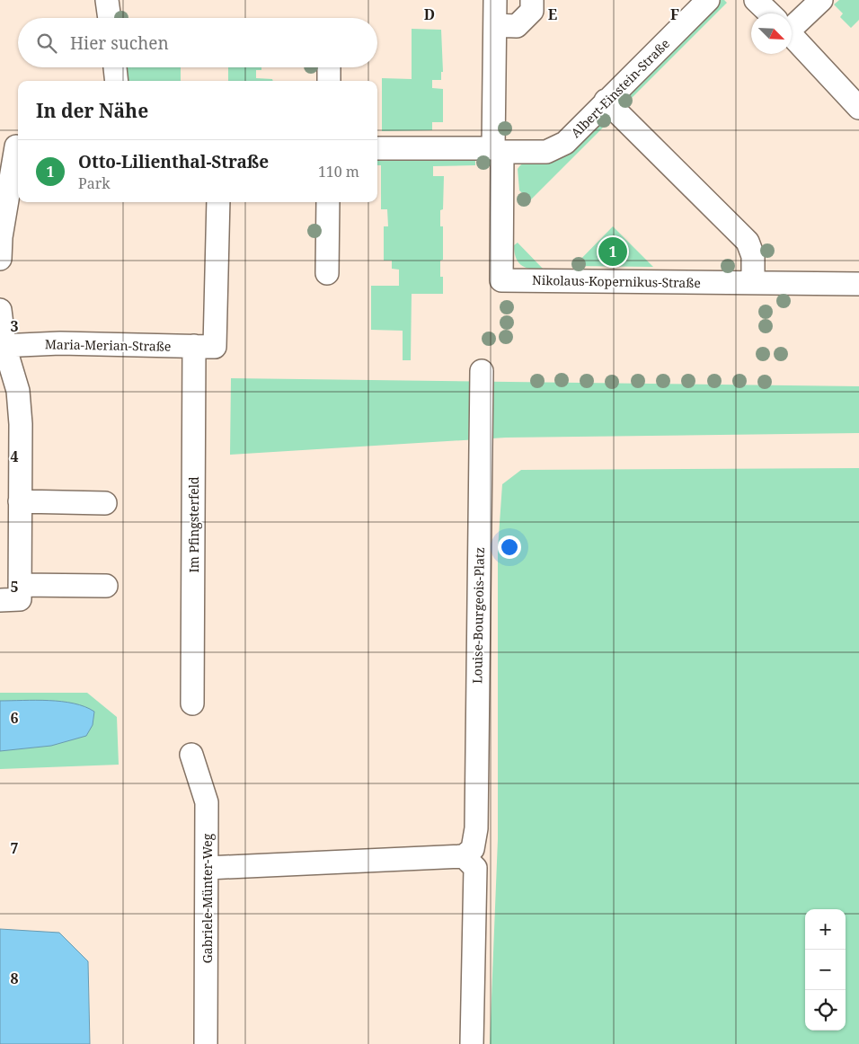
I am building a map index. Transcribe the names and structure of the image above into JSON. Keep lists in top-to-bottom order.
{
  "streets": {
    "street": [
      "Albert-Einstein-Straße",
      "Nikolaus-Kopernikus-Straße",
      "Maria-Merian-Straße",
      "Im Pfingsterfeld",
      "Louise-Bourgeois-Platz",
      "Gabriele-Münter-Weg"
    ]
  },
  "crossings": [
    ["Albert-Einstein-Straße", "Nikolaus-Kopernikus-Straße"],
    ["Maria-Merian-Straße", "Im Pfingsterfeld"]
  ],
  "north": "bottom right",
  "page": {
    "search": "Hier suchen",
    "heading": "In der Nähe",
    "list": [
      {
        "mark": "1",
        "name": "Otto-Lilienthal-Straße",
        "note": "Park",
        "value": "110 m"
      }
    ],
    "pins": "1",
    "map_buttons": ["+", "−"]
  },
  "grid": {
    "columns": ["D", "E", "F"],
    "rows": [
      "3",
      "4",
      "5",
      "6",
      "7",
      "8"
    ]
  }
}
